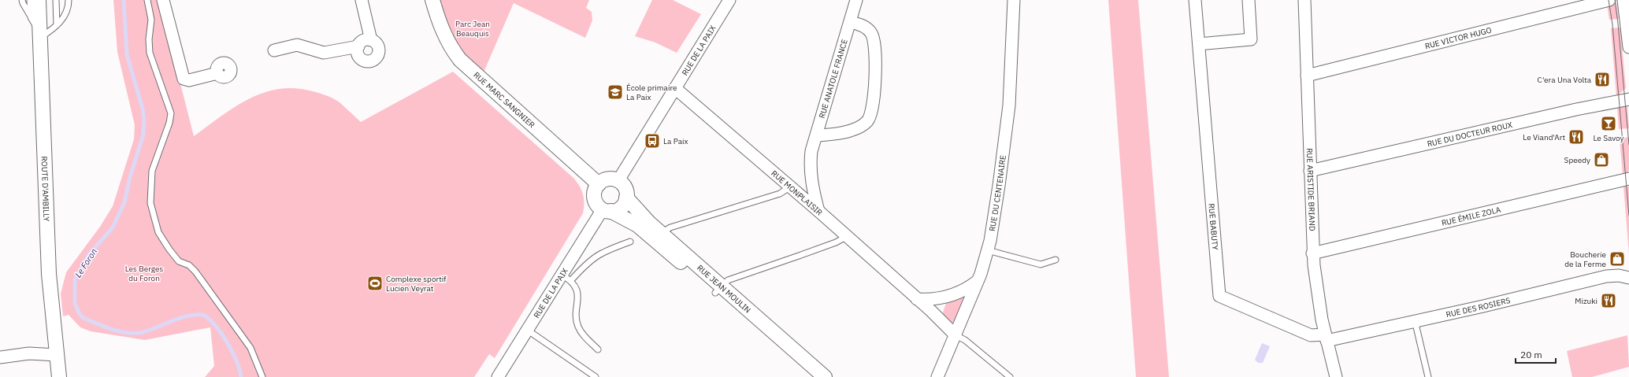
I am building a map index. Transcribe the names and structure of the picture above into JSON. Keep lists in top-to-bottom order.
{
  "streets": {
    "street": [
      "RUE VICTOR HUGO",
      "RUE DE LA PAIX",
      "RUE ANATOLE FRANCE",
      "RUE MARC SANGNIER",
      "RUE DU DOCTEUR ROUX",
      "ROUTE D'AMBILLY",
      "RUE ARISTIDE BRIAND",
      "RUE MONPLAISIR",
      "RUE DU CENTENAIRE",
      "RUE ÉMILE ZOLA",
      "RUE BABUTY",
      "RUE JEAN MOULIN",
      "RUE DES ROSIERS"
    ]
  },
  "crossings": [
    ["RUE VICTOR HUGO", "RUE ARISTIDE BRIAND"],
    ["RUE DE LA PAIX", "RUE MARC SANGNIER"],
    ["RUE DE LA PAIX", "RUE MONPLAISIR"],
    ["RUE DE LA PAIX", "RUE JEAN MOULIN"],
    ["RUE ANATOLE FRANCE", "RUE MONPLAISIR"],
    ["RUE MARC SANGNIER", "RUE JEAN MOULIN"],
    ["RUE DU DOCTEUR ROUX", "RUE ARISTIDE BRIAND"],
    ["RUE ARISTIDE BRIAND", "RUE ÉMILE ZOLA"],
    ["RUE ARISTIDE BRIAND", "RUE BABUTY"],
    ["RUE ARISTIDE BRIAND", "RUE DES ROSIERS"],
    ["RUE MONPLAISIR", "RUE DU CENTENAIRE"],
    ["RUE BABUTY", "RUE DES ROSIERS"]
  ],
  "water": ["Le Foron"],
  "parks": ["Parc Jean Beauquis", "Les Berges du Foron"],
  "places": {
    "restaurant": ["C'era Una Volta", "Le Viand'Art", "Mizuki"],
    "school or university": ["École primaire La Paix"],
    "bar": ["Le Savoy"],
    "bus stop": ["La Paix"],
    "shop": ["Speedy", "Boucherie de la Ferme"],
    "sports": ["Complexe sportif Lucien Veyrat"]
  },
  "scale_bar": "20 m"
}
